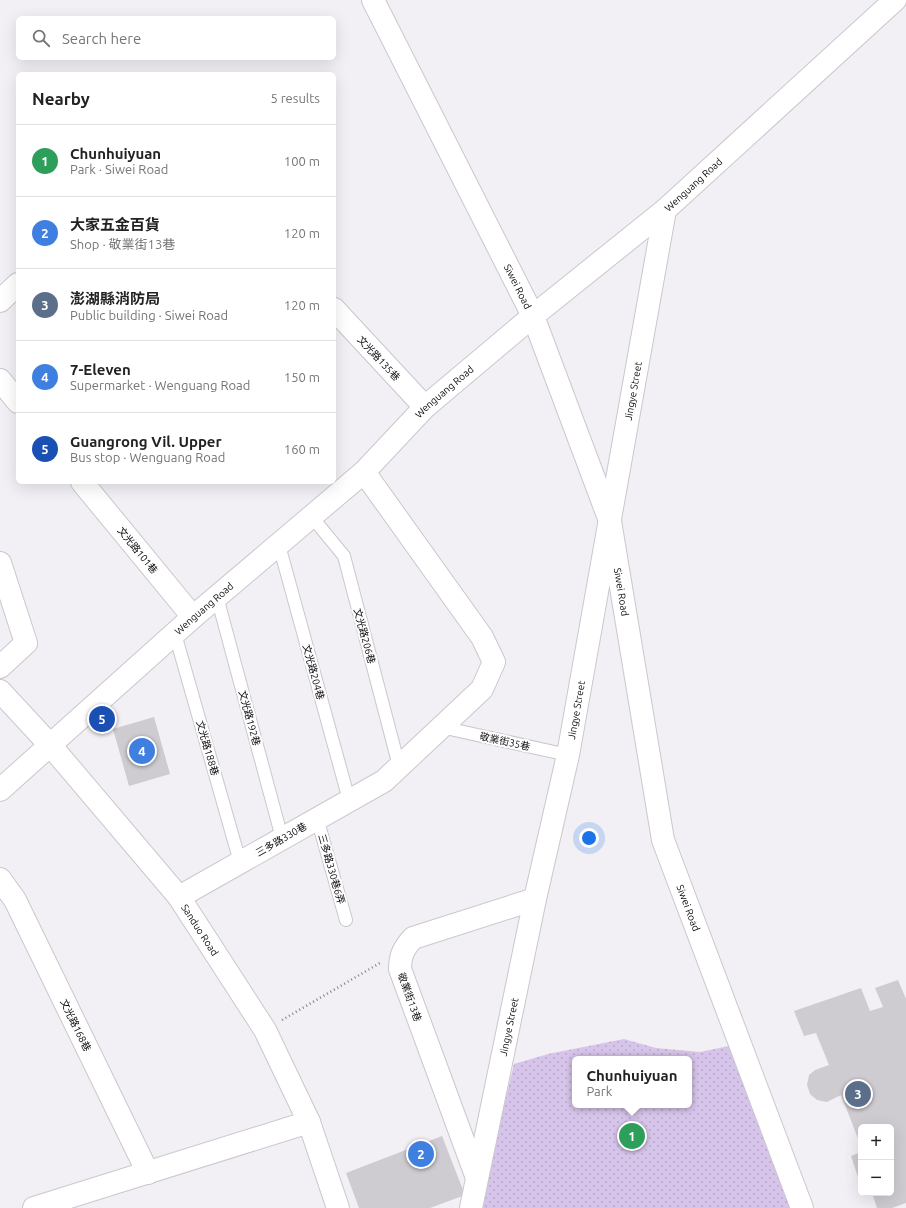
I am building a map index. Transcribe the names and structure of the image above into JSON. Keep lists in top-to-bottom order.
{
  "streets": {
    "street": [
      "Wenguang Road",
      "Siwei Road",
      "文光路135巷",
      "Jingye Street",
      "文光路101巷",
      "三多路330巷",
      "Sanduo Road",
      "敬業街13巷",
      "文光路168巷"
    ],
    "lane": [
      "文光路206巷",
      "文光路204巷",
      "文光路192巷",
      "敬業街35巷",
      "文光路188巷",
      "三多路330巷6弄"
    ]
  },
  "crossings": [
    ["Wenguang Road", "Siwei Road"],
    ["Wenguang Road", "文光路135巷"],
    ["Wenguang Road", "Jingye Street"],
    ["Wenguang Road", "文光路101巷"],
    ["Wenguang Road", "文光路206巷"],
    ["Wenguang Road", "文光路204巷"],
    ["Wenguang Road", "文光路192巷"],
    ["Wenguang Road", "文光路188巷"],
    ["Wenguang Road", "三多路330巷"],
    ["Wenguang Road", "Sanduo Road"],
    ["Siwei Road", "Jingye Street"],
    ["Jingye Street", "敬業街35巷"],
    ["Jingye Street", "敬業街13巷"],
    ["文光路206巷", "三多路330巷"],
    ["文光路204巷", "三多路330巷"],
    ["文光路192巷", "三多路330巷"],
    ["敬業街35巷", "三多路330巷"],
    ["文光路188巷", "三多路330巷"],
    ["三多路330巷", "三多路330巷6弄"],
    ["三多路330巷", "Sanduo Road"]
  ],
  "page": {
    "search": "Search here",
    "heading": ["Nearby", "5 results"],
    "list": [
      {
        "mark": "1",
        "name": "Chunhuiyuan",
        "note": "Park · Siwei Road",
        "value": "100 m"
      },
      {
        "mark": "2",
        "name": "大家五金百貨",
        "note": "Shop · 敬業街13巷",
        "value": "120 m"
      },
      {
        "mark": "3",
        "name": "澎湖縣消防局",
        "note": "Public building · Siwei Road",
        "value": "120 m"
      },
      {
        "mark": "4",
        "name": "7-Eleven",
        "note": "Supermarket · Wenguang Road",
        "value": "150 m"
      },
      {
        "mark": "5",
        "name": "Guangrong Vil. Upper",
        "note": "Bus stop · Wenguang Road",
        "value": "160 m"
      }
    ],
    "pins": [
      "5",
      "4",
      "3",
      "1",
      "2"
    ],
    "popup": ["Chunhuiyuan", "Park"],
    "map_buttons": ["+", "−"]
  }
}
